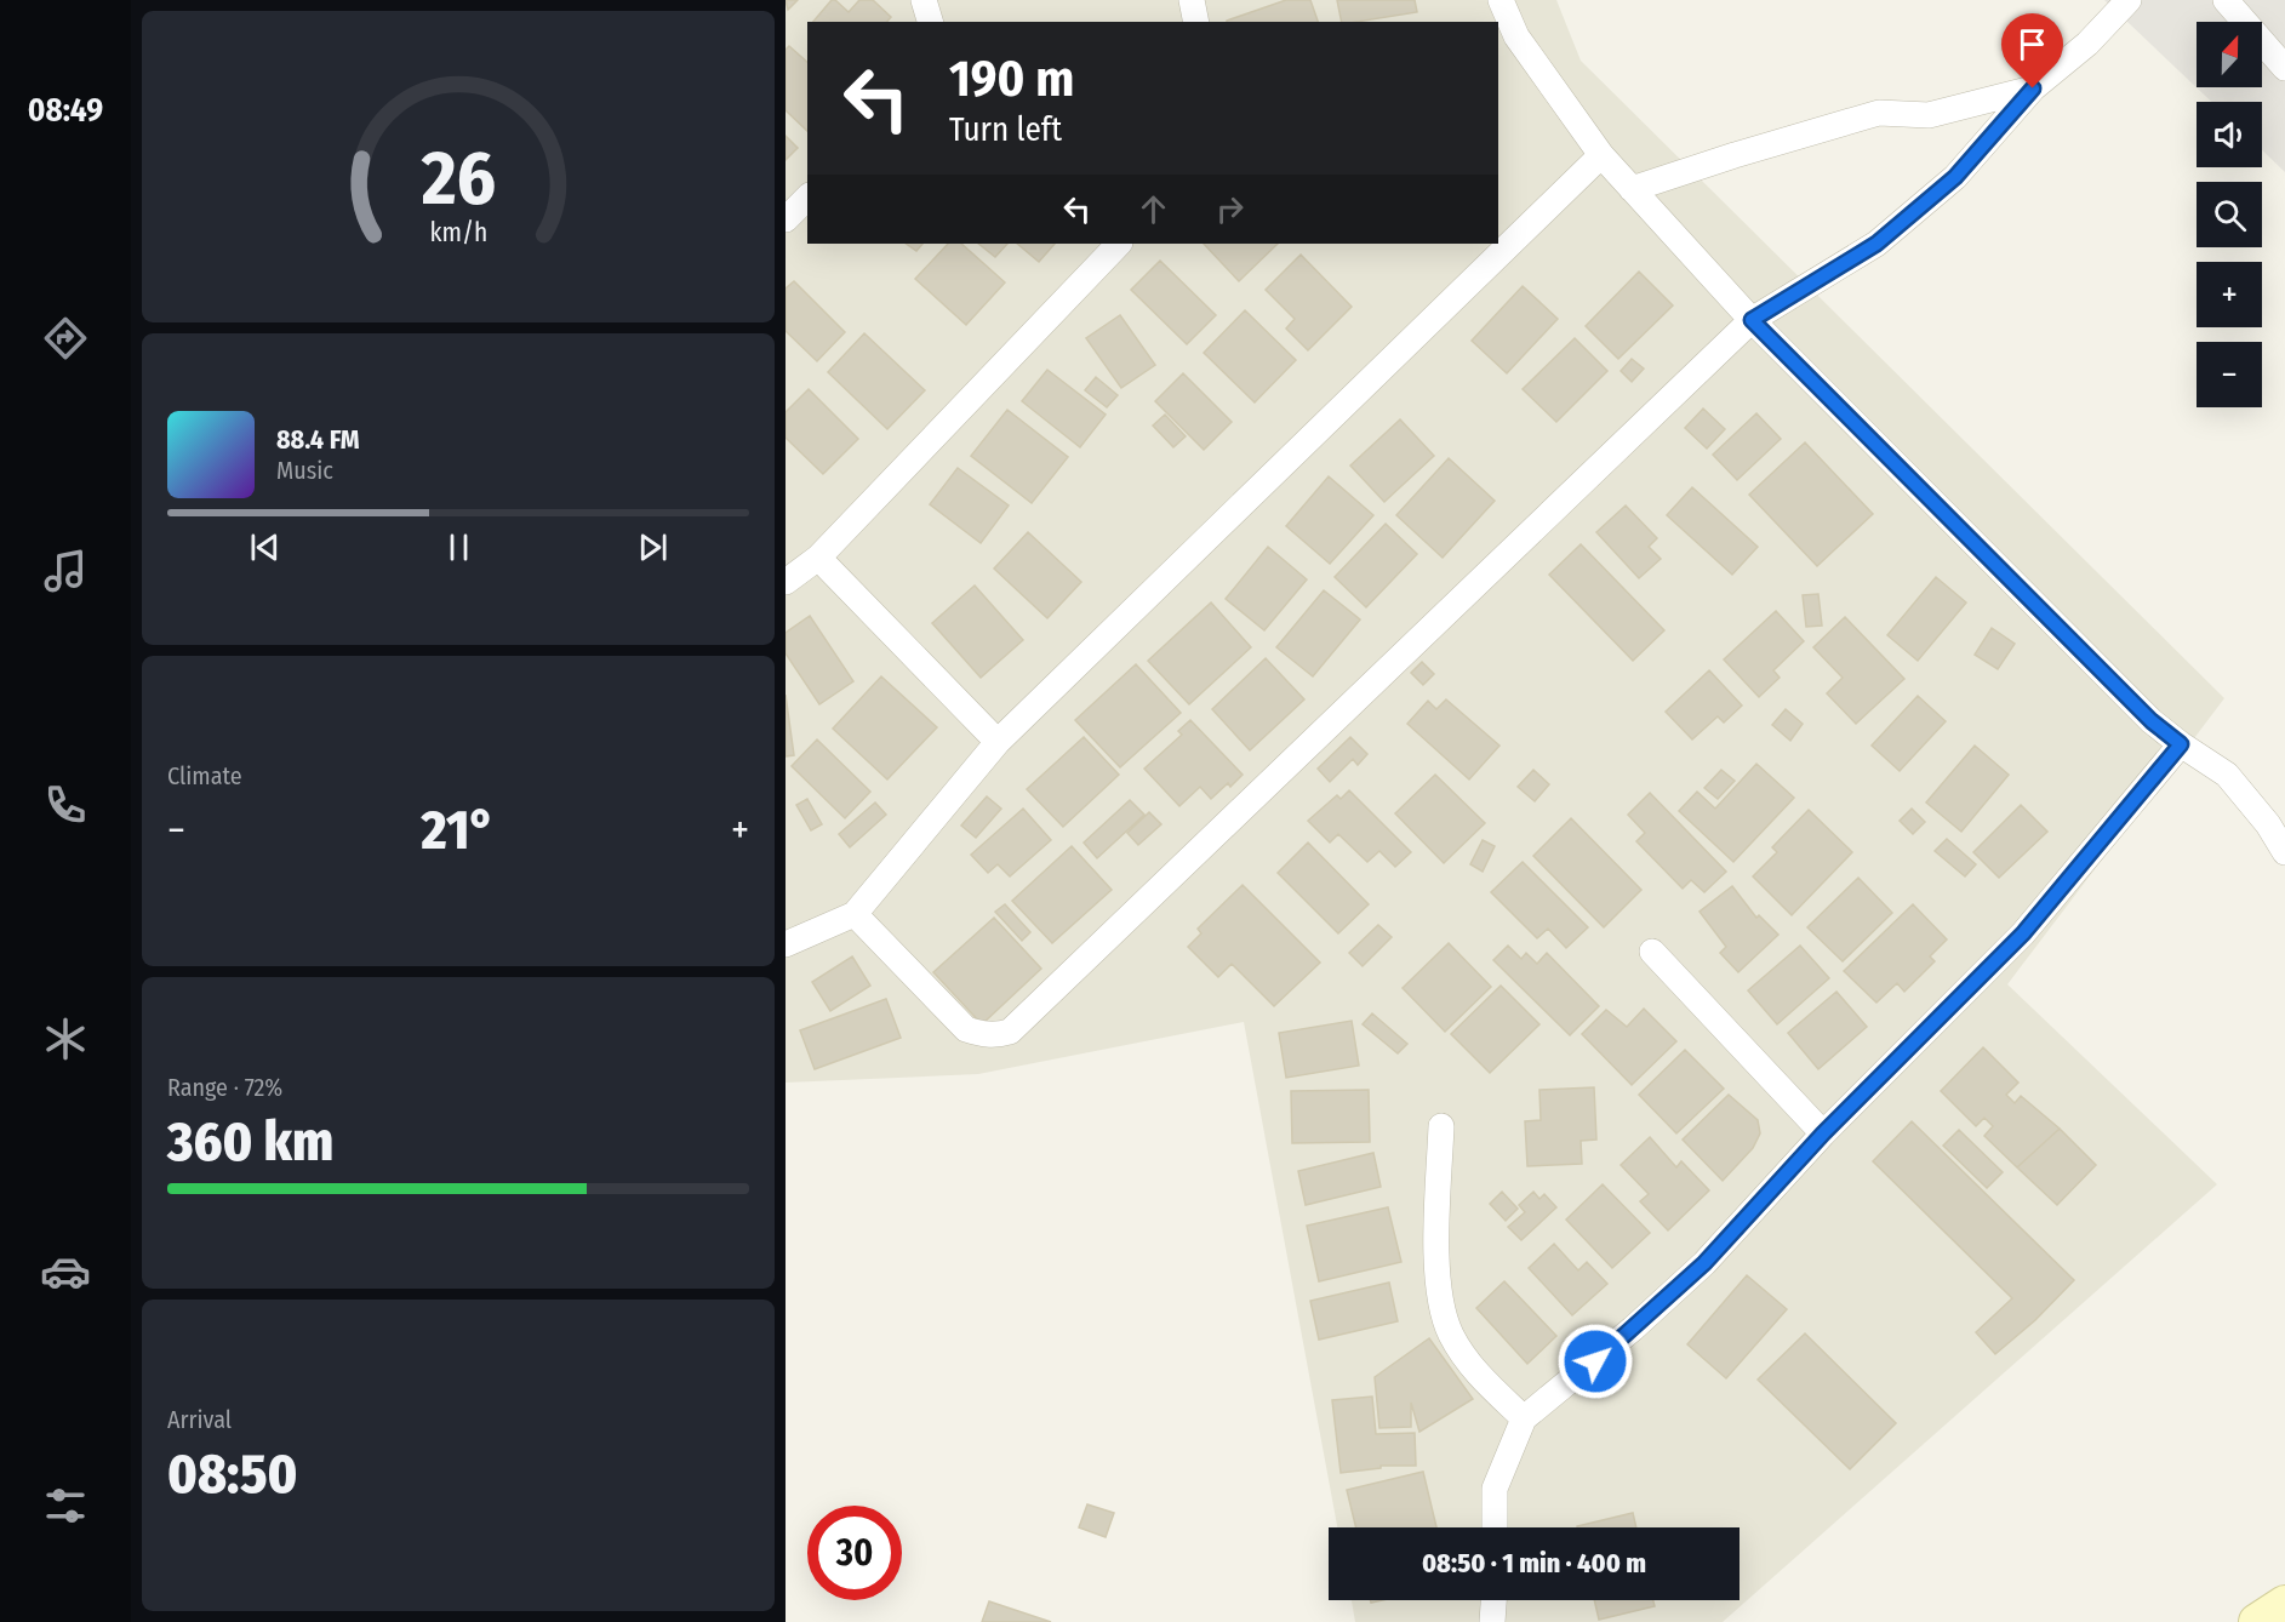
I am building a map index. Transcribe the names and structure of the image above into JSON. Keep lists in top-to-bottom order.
{
  "north": "top",
  "page": {
    "tabs": "08:49",
    "map_buttons": ["+", "−"],
    "turn": ["190 m", "Turn left"],
    "song": ["88.4 FM", "Music"],
    "tile": [
      "Climate",
      ["Range · 72%", "360 km"],
      ["Arrival", "08:50"]
    ],
    "heat": ["−", "21°", "+"],
    "limit": "30",
    "trip": "08:50 · 1 min · 400 m",
    "gauge": ["26", "km/h"]
  }
}
